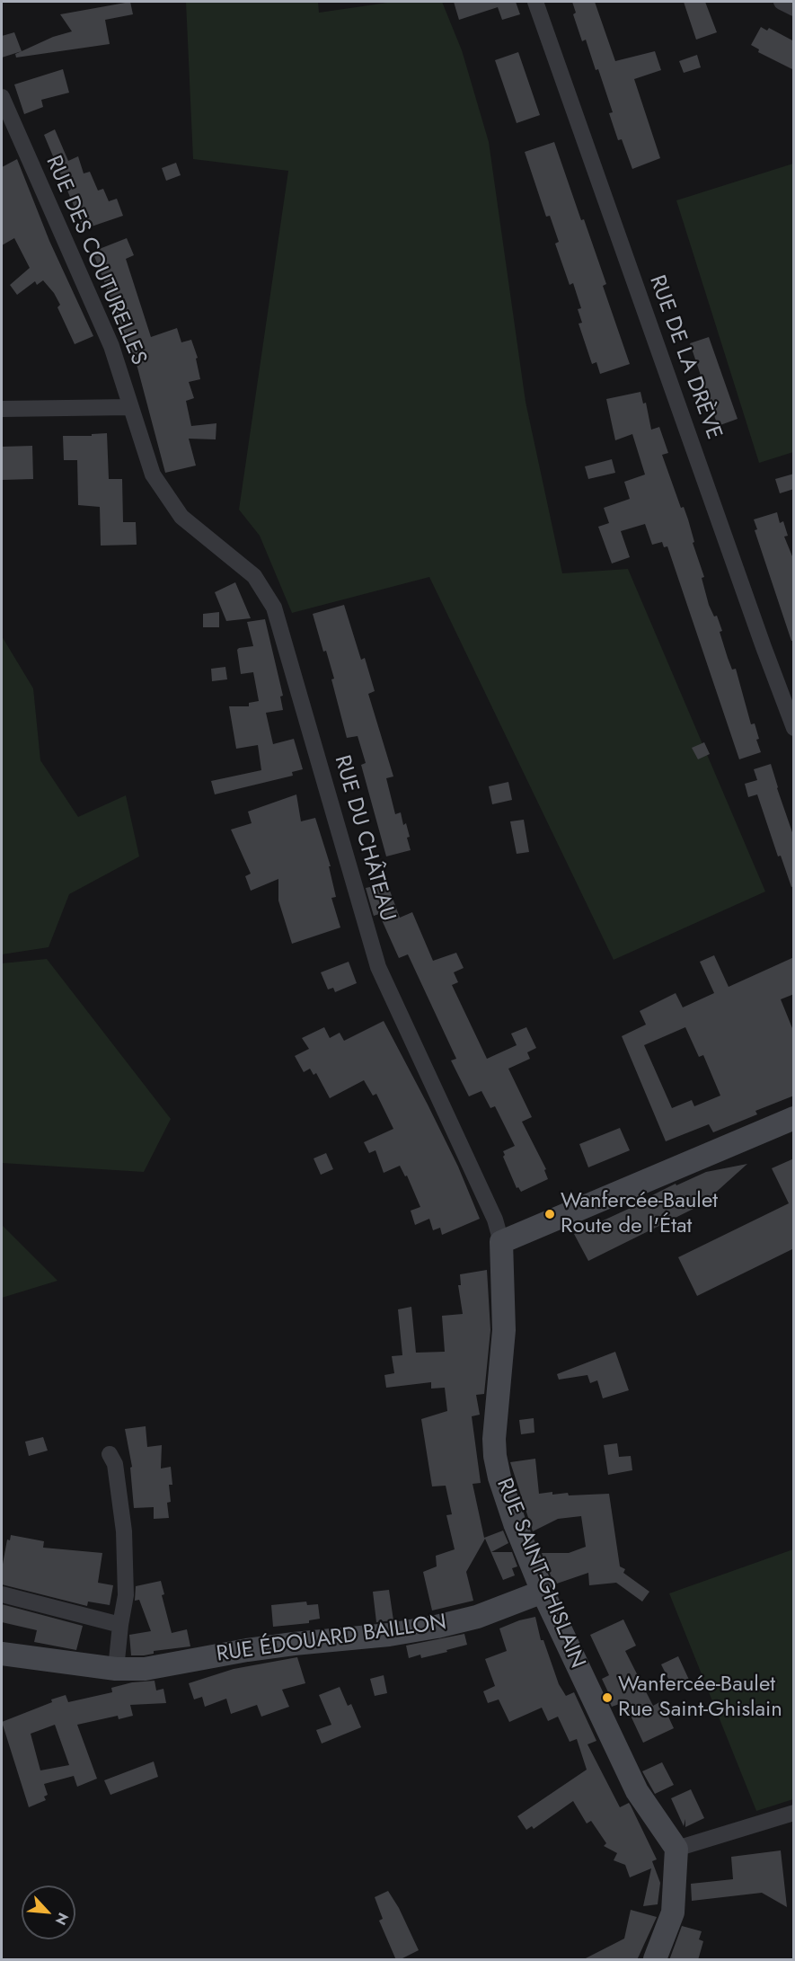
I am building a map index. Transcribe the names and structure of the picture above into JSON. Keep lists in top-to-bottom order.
{
  "streets": {
    "main road": ["RUE SAINT-GHISLAIN", "RUE ÉDOUARD BAILLON"],
    "street": ["RUE DES COUTURELLES", "RUE DE LA DRÈVE", "RUE DU CHÂTEAU"]
  },
  "crossings": [
    ["RUE DES COUTURELLES", "RUE DU CHÂTEAU"],
    ["RUE DU CHÂTEAU", "RUE SAINT-GHISLAIN"],
    ["RUE SAINT-GHISLAIN", "RUE ÉDOUARD BAILLON"]
  ],
  "places": ["Wanfercée-Baulet Route de l'État", "Wanfercée-Baulet Rue Saint-Ghislain"],
  "north": "bottom right"
}
